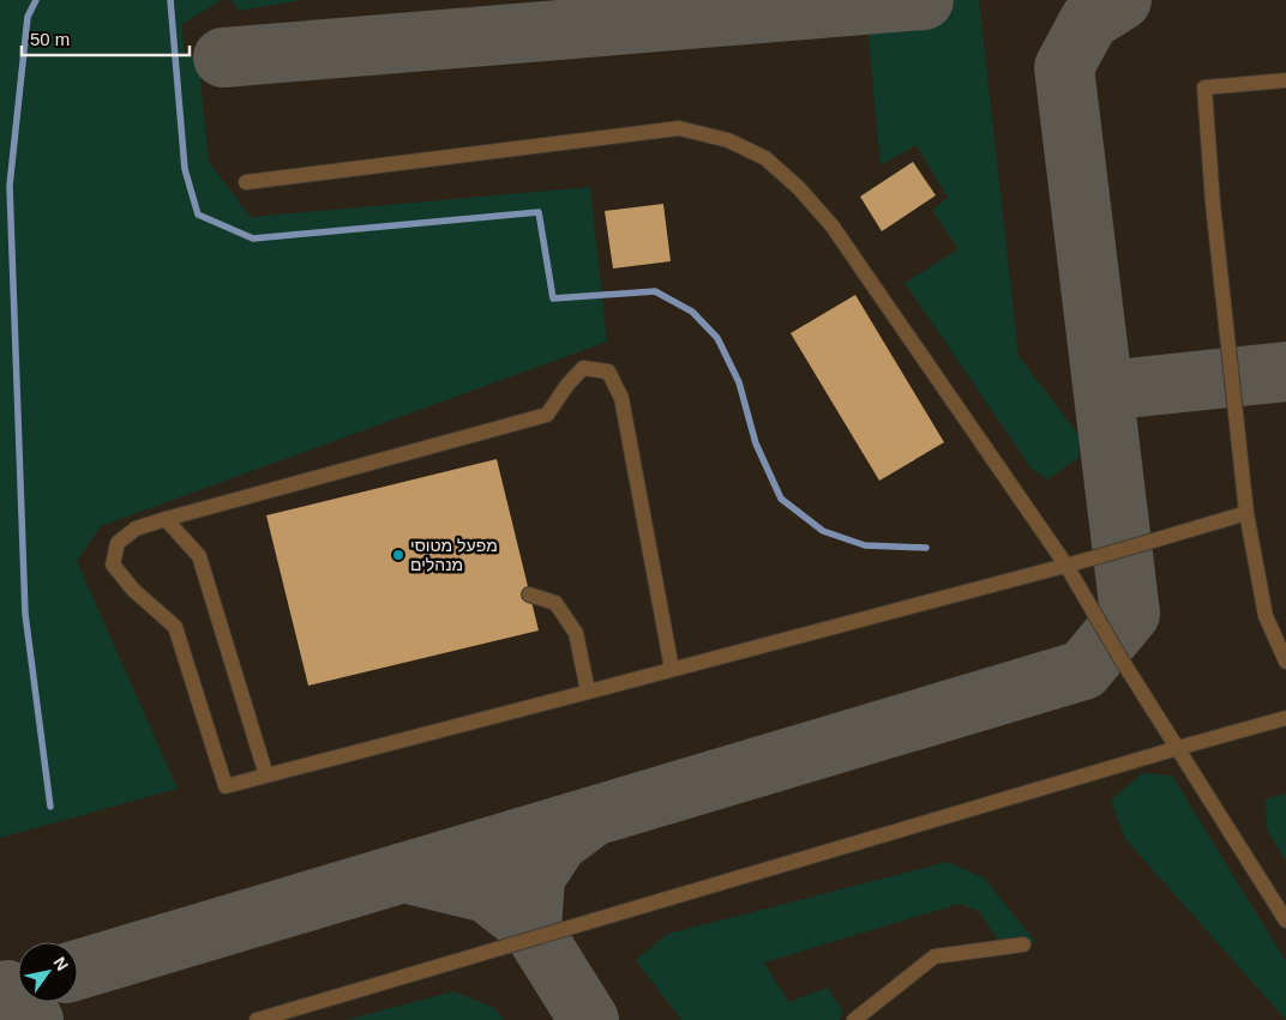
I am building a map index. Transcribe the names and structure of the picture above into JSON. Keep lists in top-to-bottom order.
{
  "places": ["מפעל מטוסי מנהלים"],
  "scale_bar": "50 m",
  "north": "top right"
}
